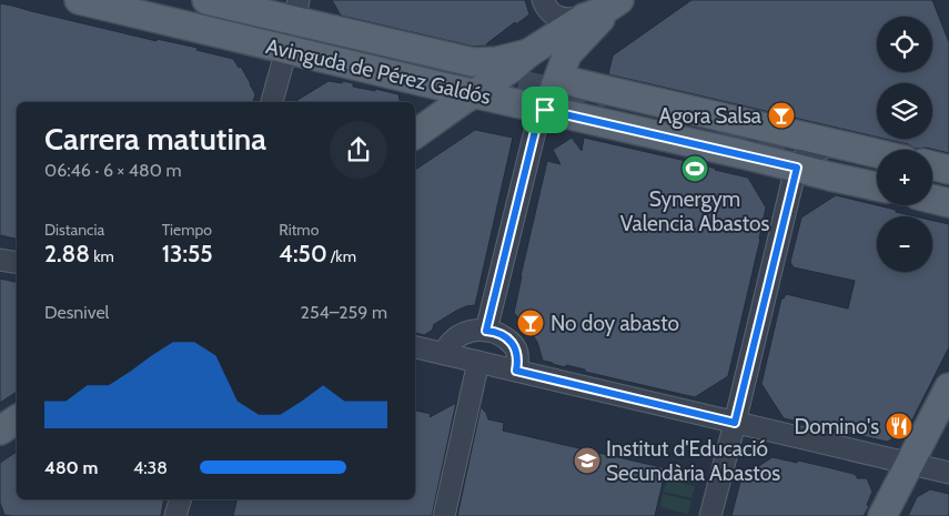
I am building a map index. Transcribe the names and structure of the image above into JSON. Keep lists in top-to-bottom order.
{
  "streets": {
    "main road": ["Avinguda de Pérez Galdós"]
  },
  "places": {
    "bar": ["Agora Salsa", "No doy abasto"],
    "sports": ["Synergym Valencia Abastos"],
    "restaurant": ["Domino's"],
    "school or university": ["Institut d'Educació Secundària Abastos"]
  },
  "page": {
    "map_buttons": ["+", "−"],
    "heading": ["Carrera matutina", "06:46 · 6 × 480 m"],
    "stats": [
      ["Distancia", "2.88 km"],
      ["Tiempo", "13:55"],
      ["Ritmo", "4:50 /km"]
    ],
    "chart": ["Desnivel", "254–259 m"],
    "list": [
      {
        "name": "480 m",
        "note": "4:38"
      }
    ]
  }
}
